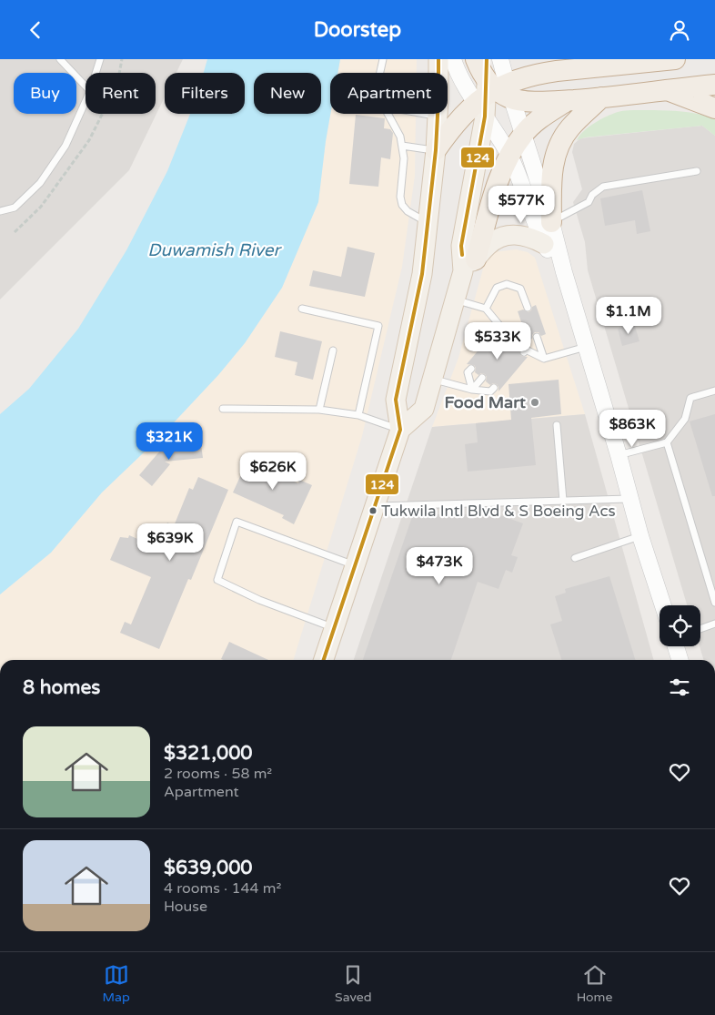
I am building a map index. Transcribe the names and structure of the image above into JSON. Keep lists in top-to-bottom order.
{
  "water": ["Duwamish River"],
  "places": ["Food Mart", "Tukwila Intl Blvd & S Boeing Acs"],
  "lines": ["transit line 124"],
  "page": {
    "header": "Doorstep",
    "chip": [
      "Buy",
      "Rent",
      "Filters",
      "New",
      "Apartment"
    ],
    "price": [
      "$577K",
      "$1.1M",
      "$533K",
      "$863K",
      "$321K",
      "$626K",
      "$639K",
      "$473K"
    ],
    "heading": "8 homes",
    "list": [
      {
        "name": "$321,000",
        "note": "2 rooms · 58 m² · Apartment"
      },
      {
        "name": "$639,000",
        "note": "4 rooms · 144 m² · House"
      }
    ],
    "tabs": ["Map", "Saved", "Home"]
  }
}
